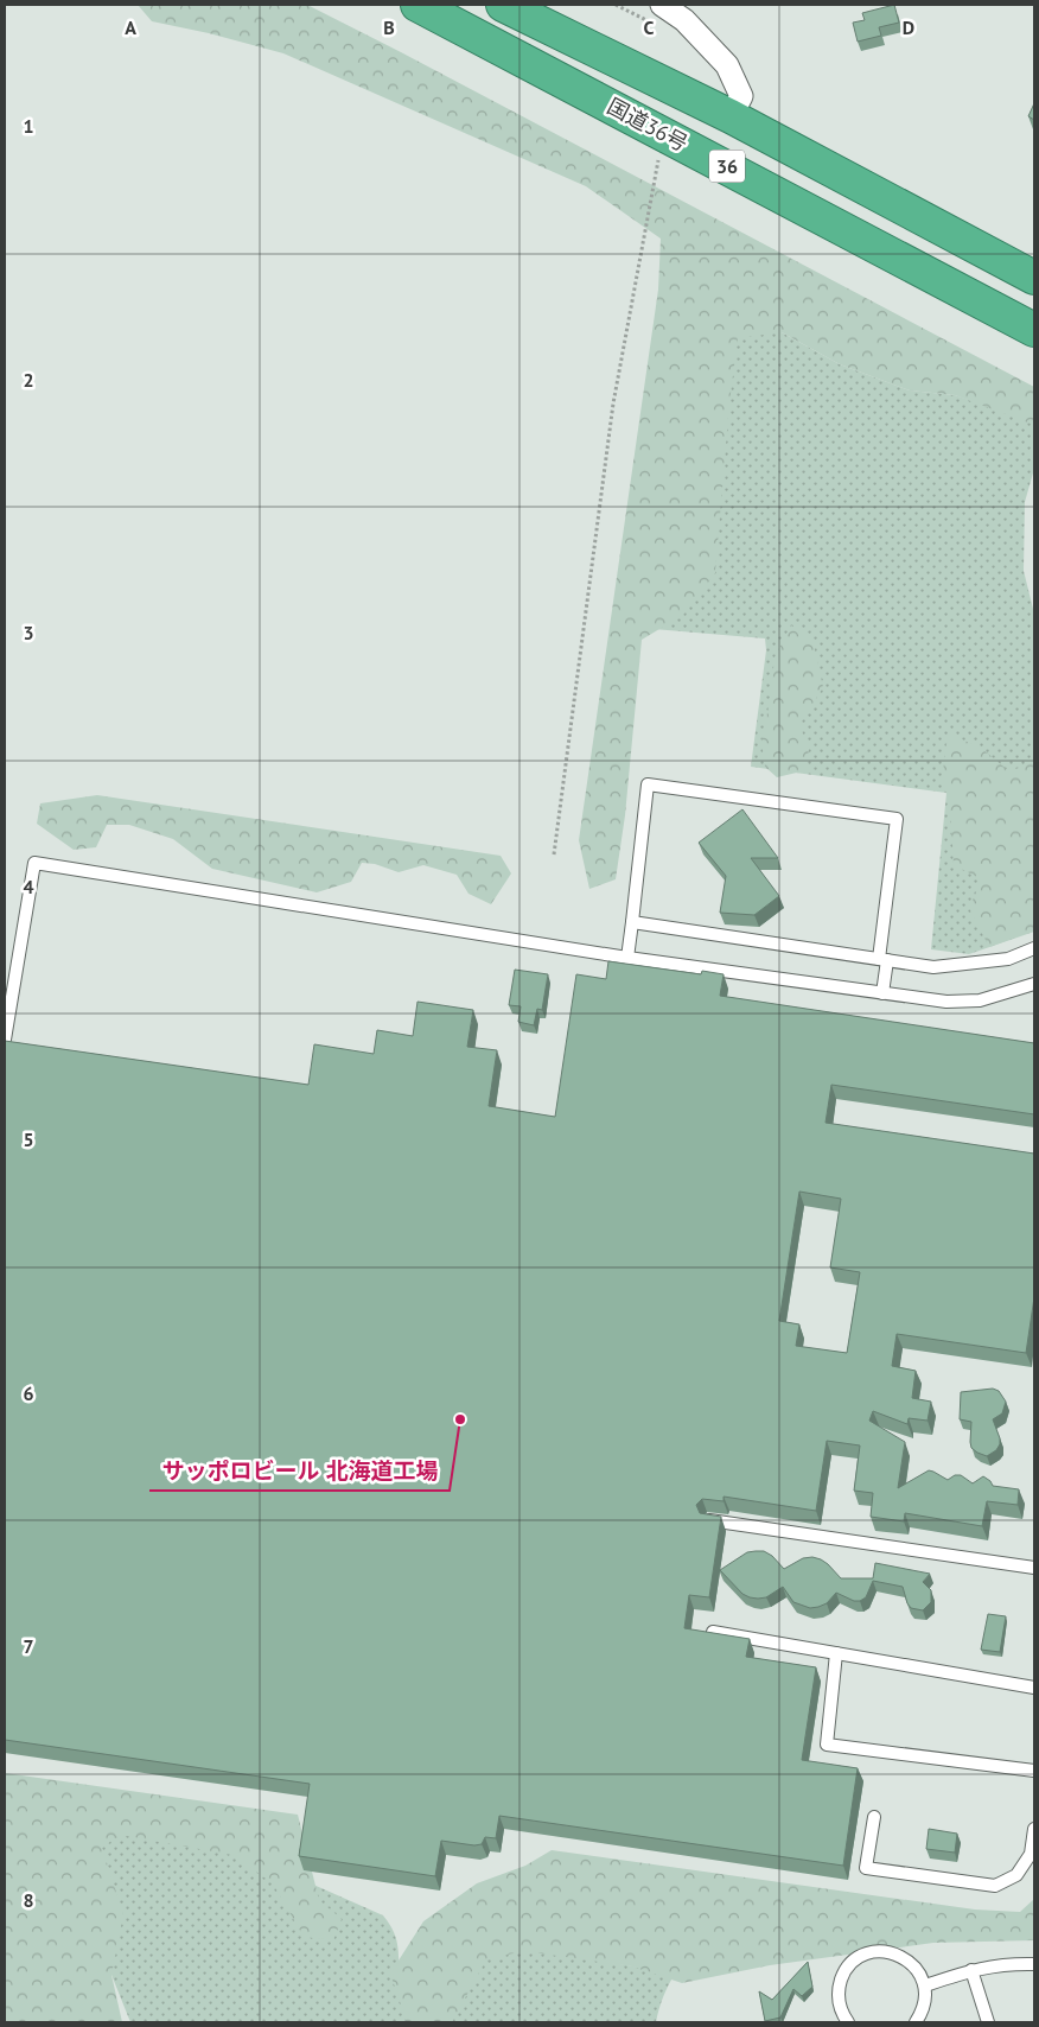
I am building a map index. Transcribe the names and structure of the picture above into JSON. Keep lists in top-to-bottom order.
{
  "streets": {
    "highway": ["国道36号", "36"]
  },
  "places": ["サッポロビール 北海道工場"],
  "grid": {
    "columns": [
      "A",
      "B",
      "C",
      "D"
    ],
    "rows": [
      "1",
      "2",
      "3",
      "4",
      "5",
      "6",
      "7",
      "8"
    ]
  }
}
